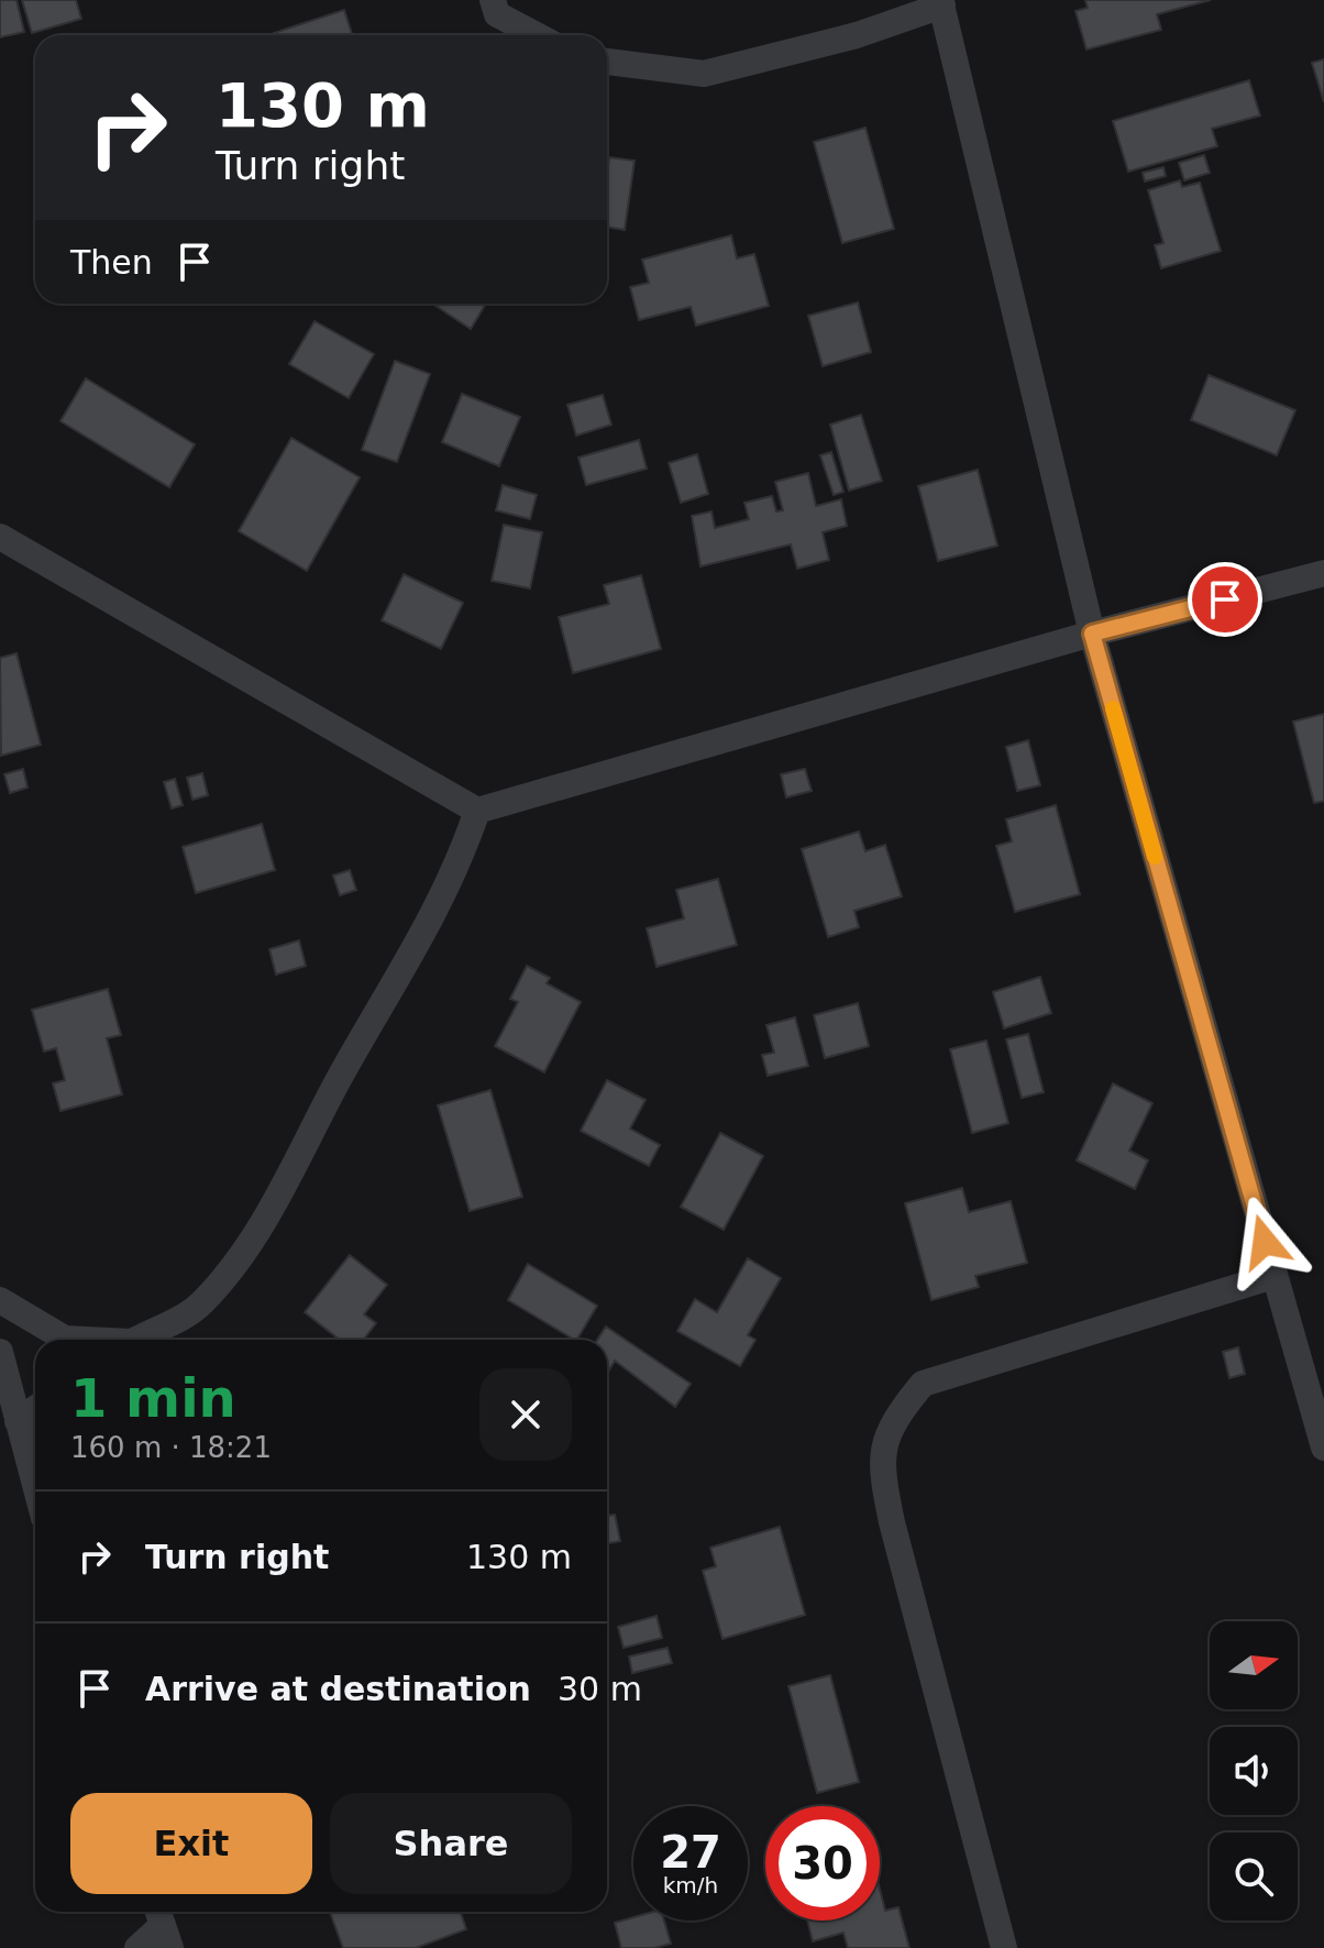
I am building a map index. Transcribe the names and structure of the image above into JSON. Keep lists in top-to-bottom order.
{
  "north": "right",
  "page": {
    "turn": ["130 m", "Turn right"],
    "then": "Then",
    "heading": ["1 min", "160 m · 18:21"],
    "list": [
      {
        "name": "Turn right",
        "value": "130 m"
      },
      {
        "name": "Arrive at destination",
        "value": "30 m"
      }
    ],
    "buttons": ["Exit", "Share"],
    "speed": "27 km/h",
    "limit": "30"
  }
}
